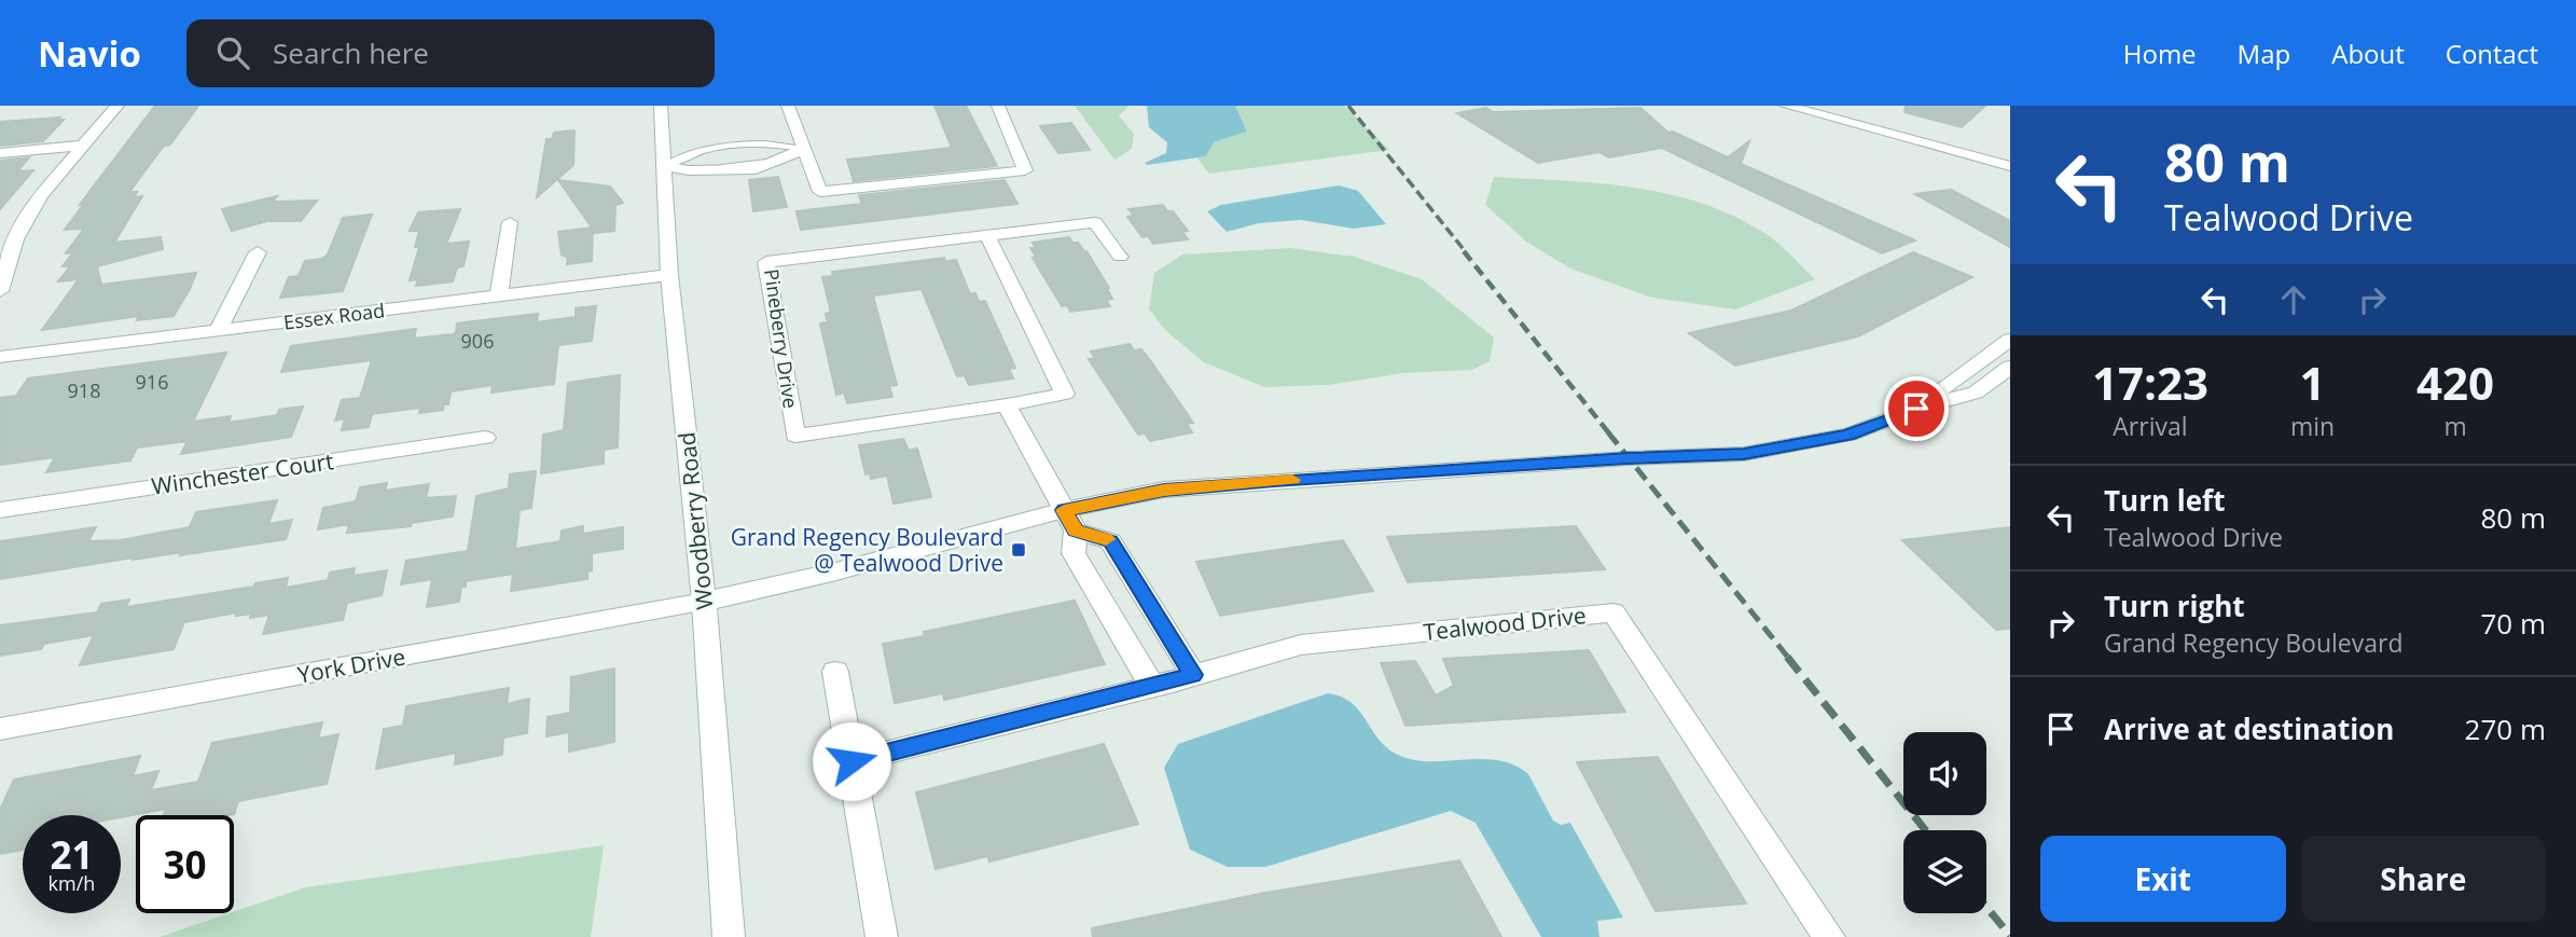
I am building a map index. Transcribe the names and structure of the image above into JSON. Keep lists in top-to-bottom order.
{
  "streets": {
    "street": [
      "Essex Road",
      "Pineberry Drive",
      "Winchester Court",
      "Woodberry Road",
      "Tealwood Drive",
      "York Drive"
    ]
  },
  "crossings": [
    ["Essex Road", "Woodberry Road"],
    ["Woodberry Road", "York Drive"]
  ],
  "places": {
    "transit": ["Grand Regency Boulevard @ Tealwood Drive"]
  },
  "house_numbers": ["906", "916", "918"],
  "page": {
    "header": "Navio",
    "search": "Search here",
    "nav": [
      "Home",
      "Map",
      "About",
      "Contact"
    ],
    "turn": ["80 m", "Tealwood Drive"],
    "eta": [
      "17:23",
      "Arrival",
      "1",
      "min",
      "420",
      "m"
    ],
    "list": [
      {
        "name": "Turn left",
        "note": "Tealwood Drive",
        "value": "80 m"
      },
      {
        "name": "Turn right",
        "note": "Grand Regency Boulevard",
        "value": "70 m"
      },
      {
        "name": "Arrive at destination",
        "value": "270 m"
      }
    ],
    "speed": "21 km/h",
    "limit": "30",
    "buttons": ["Exit", "Share"]
  }
}
